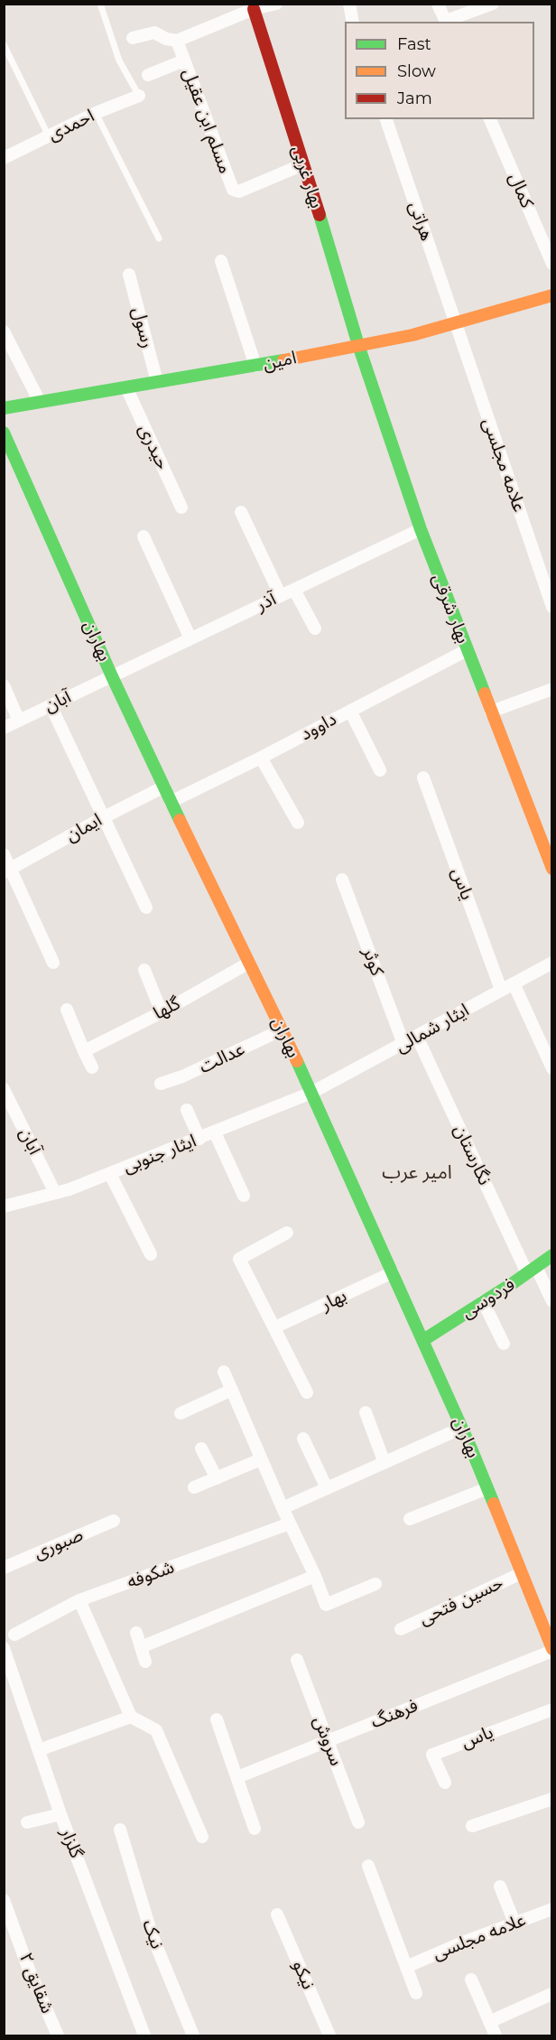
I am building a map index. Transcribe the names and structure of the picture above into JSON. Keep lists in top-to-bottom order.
{
  "streets": {
    "street": [
      "مسلم ابن عقیل",
      "احمدی",
      "بهار غربی",
      "کمال",
      "هراتی",
      "رسول",
      "امین",
      "حیدری",
      "علامه مجلسی",
      "آذر",
      "بهار شرقی",
      "بهاران",
      "آبان",
      "داوود",
      "ایمان",
      "یاس",
      "کوثر",
      "گلها",
      "ایثار شمالی",
      "عدالت",
      "ایثار جنوبی",
      "نگارستان",
      "فردوسی",
      "بهار",
      "صبوری",
      "شکوفه",
      "حسین فتحی",
      "فرهنگ",
      "سروش",
      "گلزار",
      "نیک",
      "نیکو",
      "شقایق ۲"
    ]
  },
  "crossings": [
    ["مسلم ابن عقیل", "بهار غربی"],
    ["بهار غربی", "امین"],
    ["بهار غربی", "بهار شرقی"],
    ["هراتی", "امین"],
    ["هراتی", "علامه مجلسی"],
    ["رسول", "امین"],
    ["امین", "حیدری"],
    ["امین", "علامه مجلسی"],
    ["امین", "بهار شرقی"],
    ["آذر", "بهار شرقی"],
    ["آذر", "بهاران"],
    ["آذر", "آبان"],
    ["بهار شرقی", "داوود"],
    ["بهاران", "آبان"],
    ["بهاران", "داوود"],
    ["بهاران", "ایمان"],
    ["بهاران", "گلها"],
    ["بهاران", "ایثار شمالی"],
    ["بهاران", "عدالت"],
    ["بهاران", "ایثار جنوبی"],
    ["بهاران", "فردوسی"],
    ["بهاران", "بهار"],
    ["بهاران", "حسین فتحی"],
    ["بهاران", "فرهنگ"],
    ["آبان", "ایثار جنوبی"],
    ["یاس", "ایثار شمالی"],
    ["کوثر", "ایثار شمالی"],
    ["ایثار شمالی", "ایثار جنوبی"],
    ["ایثار شمالی", "نگارستان"],
    ["نگارستان", "فردوسی"],
    ["فرهنگ", "سروش"]
  ],
  "districts": ["امیر عرب"],
  "legend": ["Fast", "Slow", "Jam"]
}
